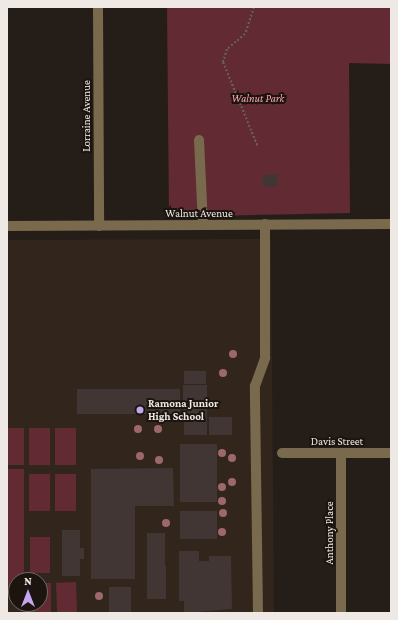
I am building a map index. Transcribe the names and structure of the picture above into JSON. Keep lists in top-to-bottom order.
{
  "streets": {
    "street": [
      "Lorraine Avenue",
      "Walnut Avenue",
      "Davis Street",
      "Anthony Place"
    ]
  },
  "crossings": [
    ["Lorraine Avenue", "Walnut Avenue"],
    ["Davis Street", "Anthony Place"]
  ],
  "parks": ["Walnut Park"],
  "places": ["Ramona Junior High School"],
  "north": "top"
}
